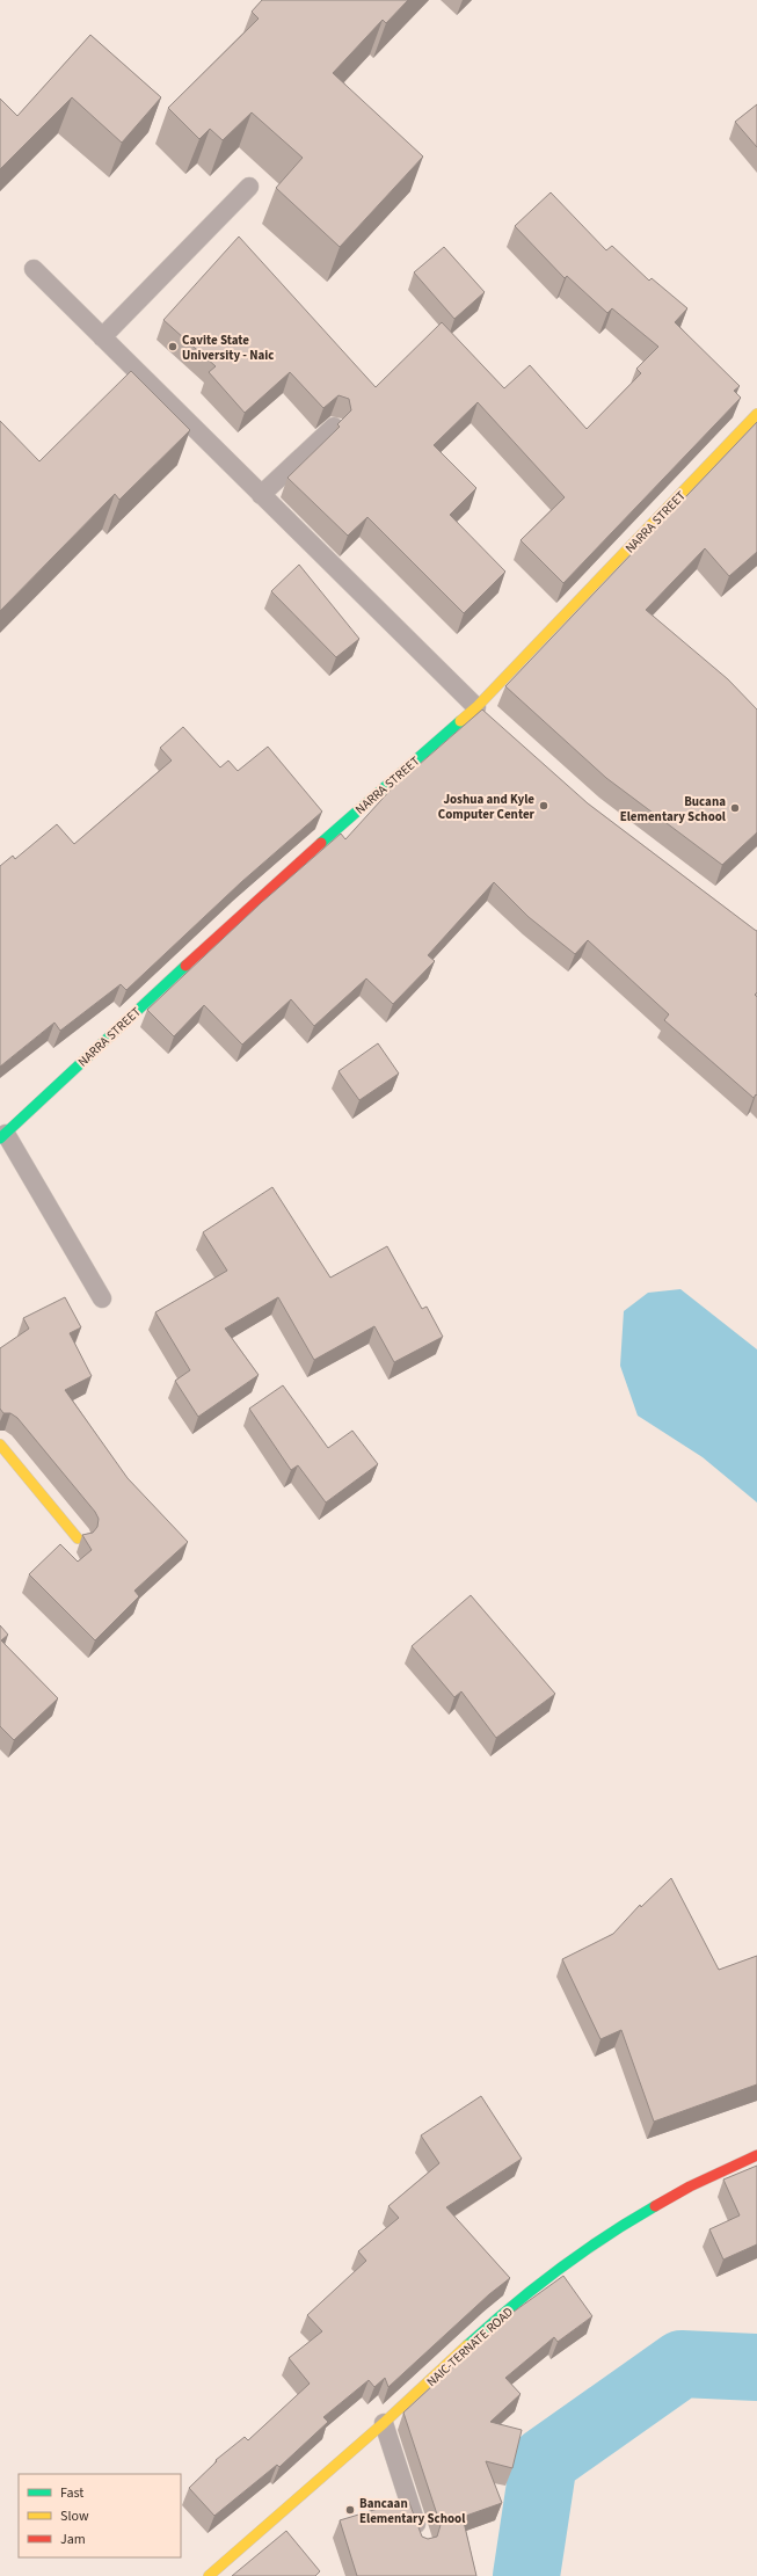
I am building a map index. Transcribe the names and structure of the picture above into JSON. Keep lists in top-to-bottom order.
{
  "streets": {
    "street": ["NARRA STREET", "NAIC-TERNATE ROAD"]
  },
  "places": [
    "Cavite State University - Naic",
    "Joshua and Kyle Computer Center",
    "Bucana Elementary School",
    "Bancaan Elementary School"
  ],
  "legend": ["Fast", "Slow", "Jam"]
}
